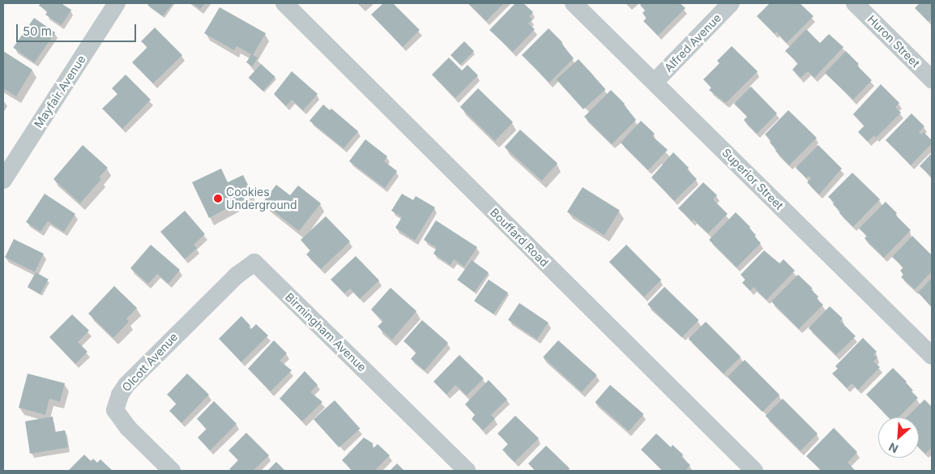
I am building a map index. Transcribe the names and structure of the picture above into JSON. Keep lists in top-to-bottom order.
{
  "streets": {
    "street": [
      "Huron Street",
      "Alfred Avenue",
      "Mayfair Avenue",
      "Superior Street",
      "Bouffard Road",
      "Birmingham Avenue",
      "Olcott Avenue"
    ]
  },
  "crossings": [
    ["Alfred Avenue", "Superior Street"],
    ["Birmingham Avenue", "Olcott Avenue"]
  ],
  "places": ["Cookies Underground"],
  "scale_bar": "50 m",
  "north": "bottom left"
}
